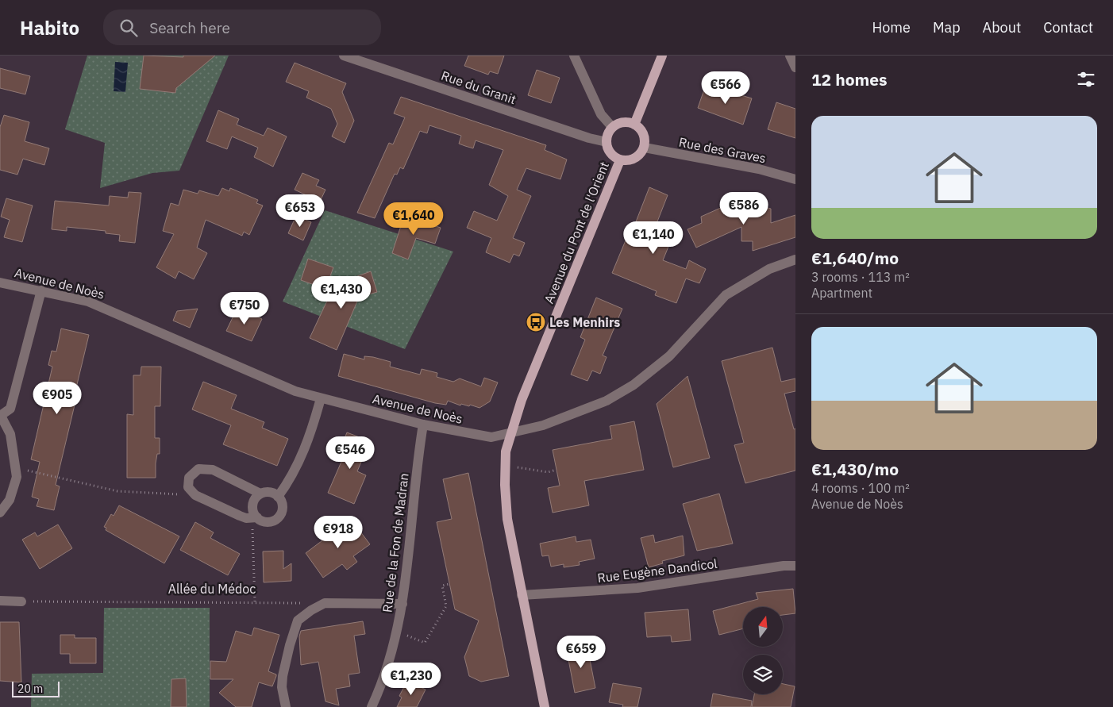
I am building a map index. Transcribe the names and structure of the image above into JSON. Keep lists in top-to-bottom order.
{
  "streets": {
    "main road": ["Avenue du Pont de l'Orient"],
    "street": [
      "Rue du Granit",
      "Rue des Graves",
      "Avenue de Noès",
      "Rue de la Fon de Madran",
      "Rue Eugène Dandicol"
    ],
    "path": ["Allée du Médoc"]
  },
  "crossings": [
    ["Rue du Granit", "Rue des Graves"],
    ["Rue du Granit", "Avenue du Pont de l'Orient"],
    ["Rue des Graves", "Avenue du Pont de l'Orient"],
    ["Avenue du Pont de l'Orient", "Avenue de Noès"],
    ["Avenue du Pont de l'Orient", "Rue Eugène Dandicol"],
    ["Avenue de Noès", "Rue de la Fon de Madran"]
  ],
  "places": {
    "bus stop": ["Les Menhirs"]
  },
  "scale_bar": "20 m",
  "north": "top",
  "page": {
    "header": "Habito",
    "search": "Search here",
    "nav": [
      "Home",
      "Map",
      "About",
      "Contact"
    ],
    "heading": "12 homes",
    "price": [
      "€566",
      "€586",
      "€653",
      "€1,640",
      "€1,140",
      "€1,430",
      "€750",
      "€905",
      "€546",
      "€918",
      "€659",
      "€1,230"
    ],
    "list": [
      {
        "name": "€1,640/mo",
        "note": "3 rooms · 113 m² · Apartment"
      },
      {
        "name": "€1,430/mo",
        "note": "4 rooms · 100 m² · Avenue de Noès"
      }
    ],
    "scale": "20 m"
  }
}
